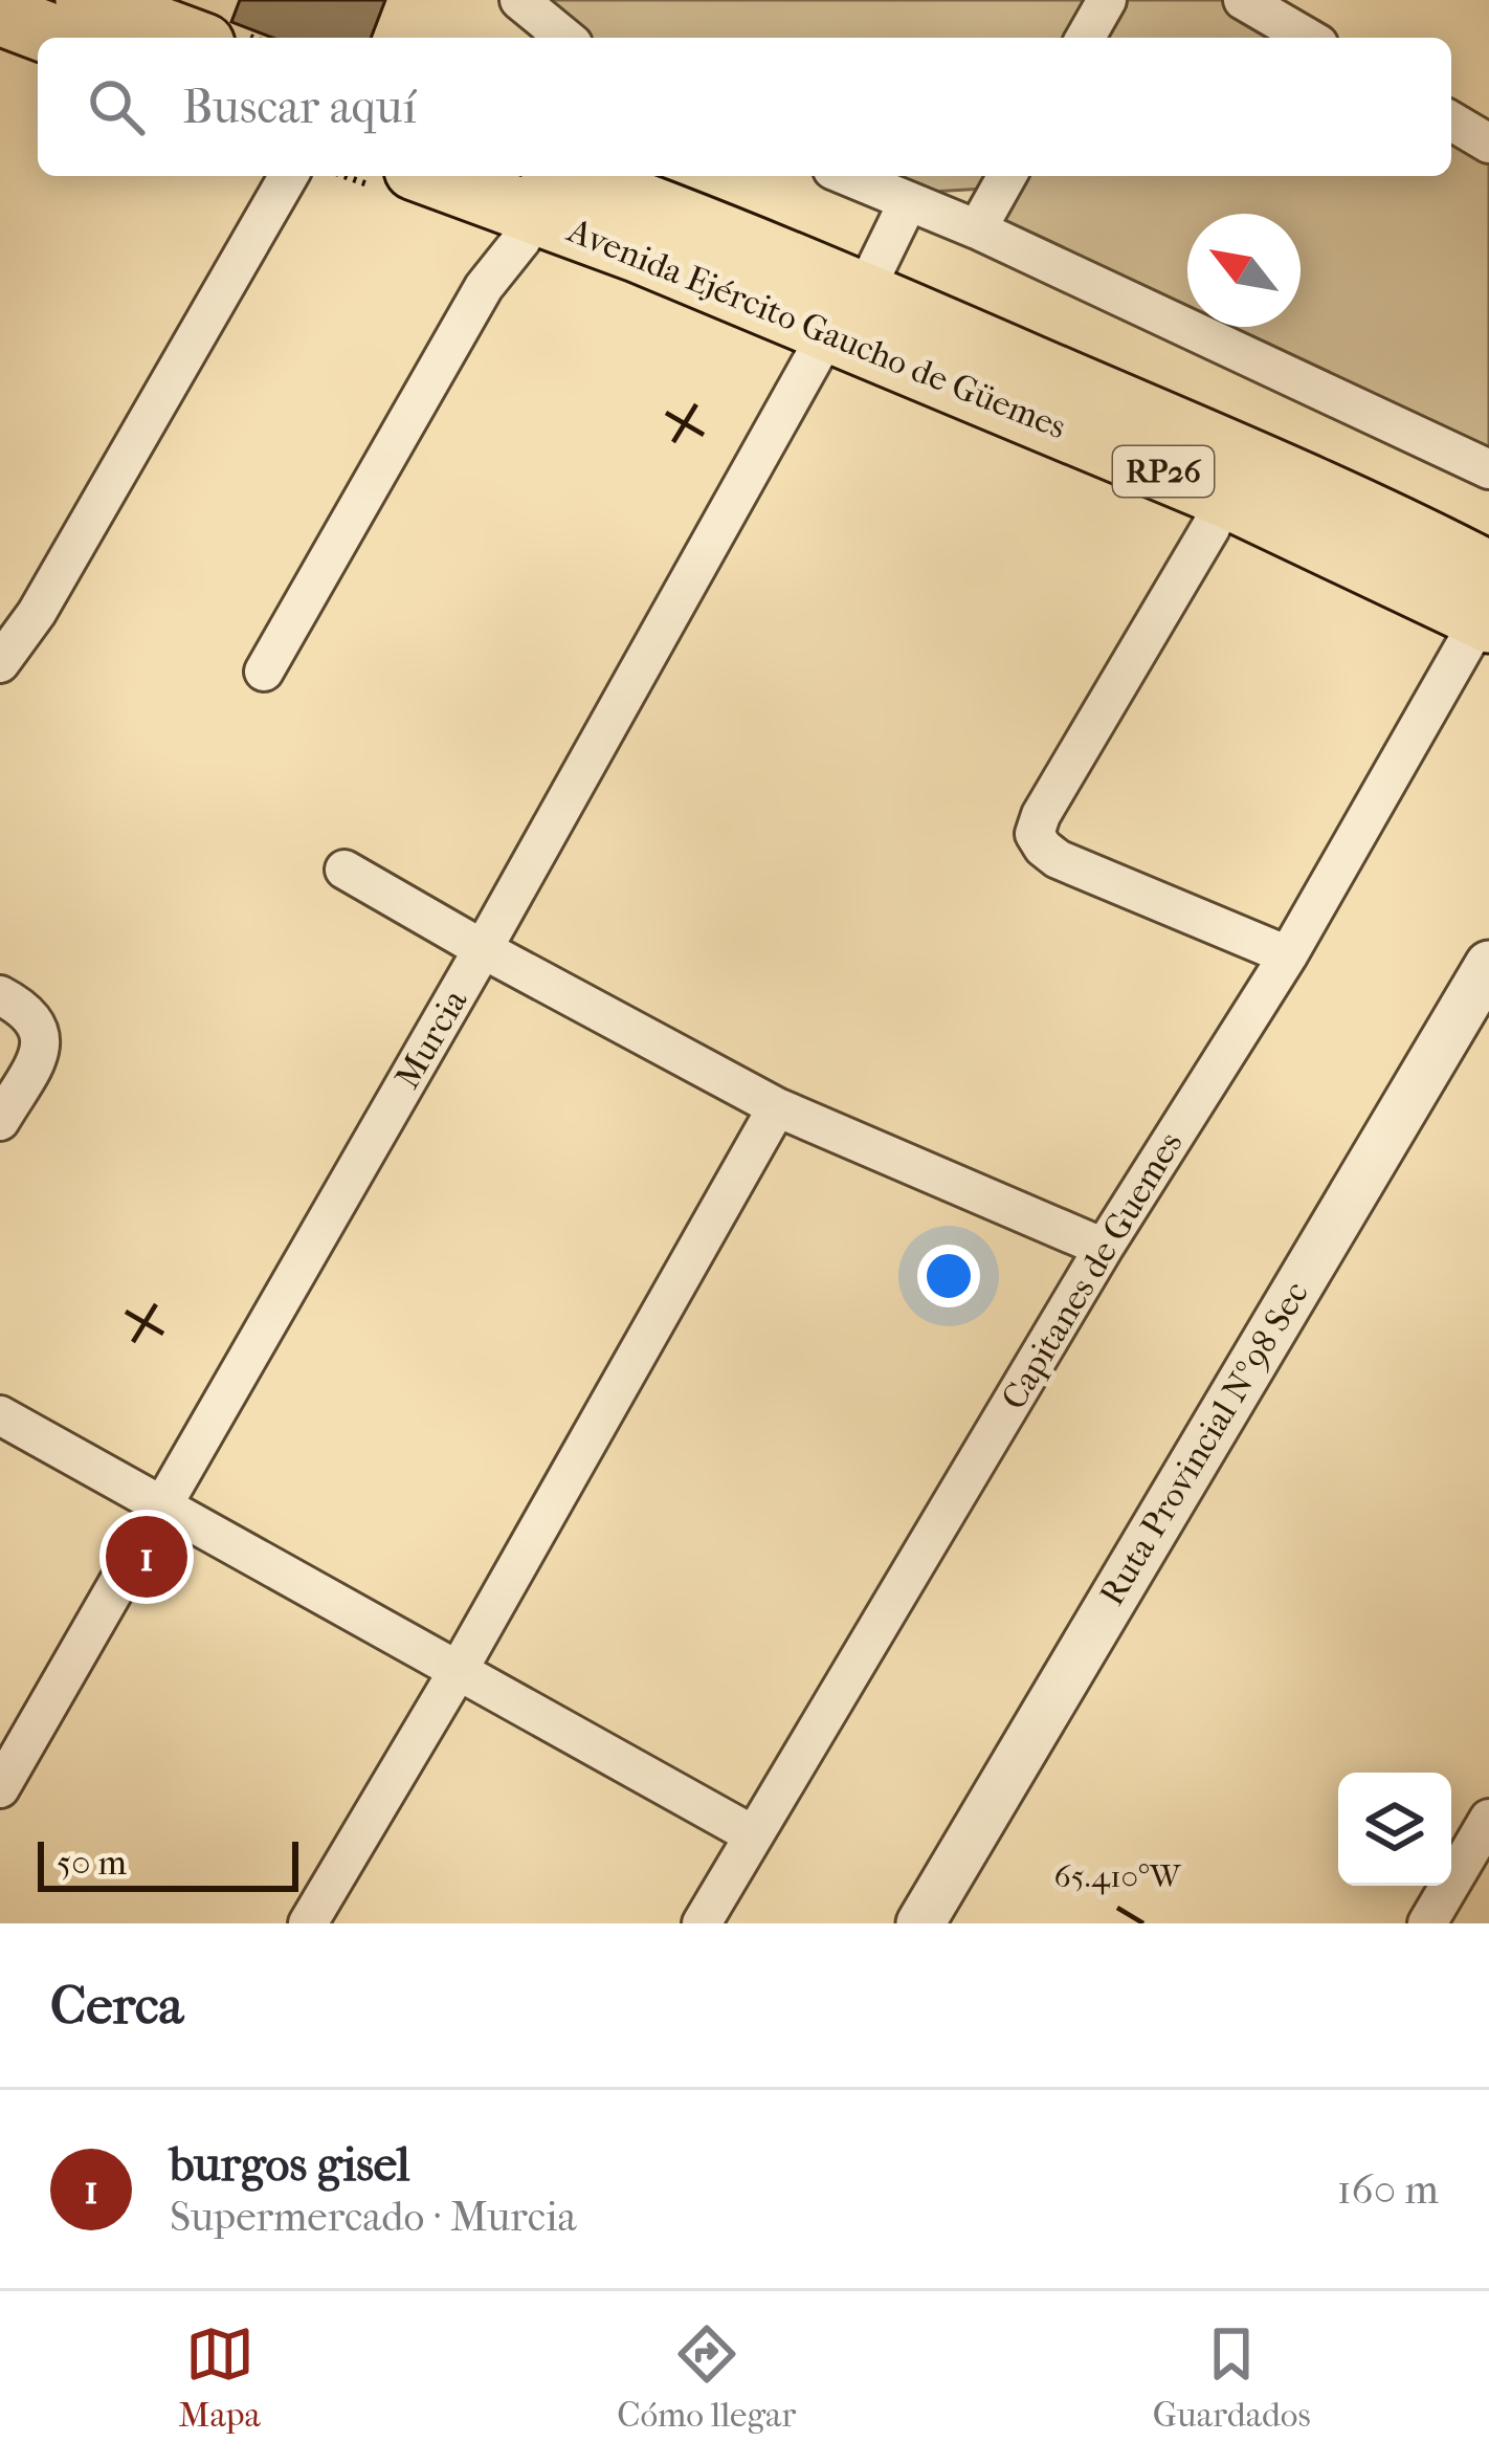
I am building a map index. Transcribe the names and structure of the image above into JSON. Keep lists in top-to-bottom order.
{
  "streets": {
    "main road": ["Avenida Ejército Gaucho de Güemes", "RP26"],
    "street": ["Murcia", "Capitanes de Guemes", "Ruta Provincial Nº98 Sec"]
  },
  "crossings": [
    ["Avenida Ejército Gaucho de Güemes", "Murcia"],
    ["Avenida Ejército Gaucho de Güemes", "Capitanes de Guemes"]
  ],
  "scale_bar": "50 m",
  "north": "top left",
  "page": {
    "search": "Buscar aquí",
    "pins": "1",
    "scale": "50 m",
    "heading": "Cerca",
    "list": [
      {
        "mark": "1",
        "name": "burgos gisel",
        "note": "Supermercado · Murcia",
        "value": "160 m"
      }
    ],
    "nav": ["Mapa", "Cómo llegar", "Guardados"]
  },
  "coordinates": ["65.410°W"]
}
